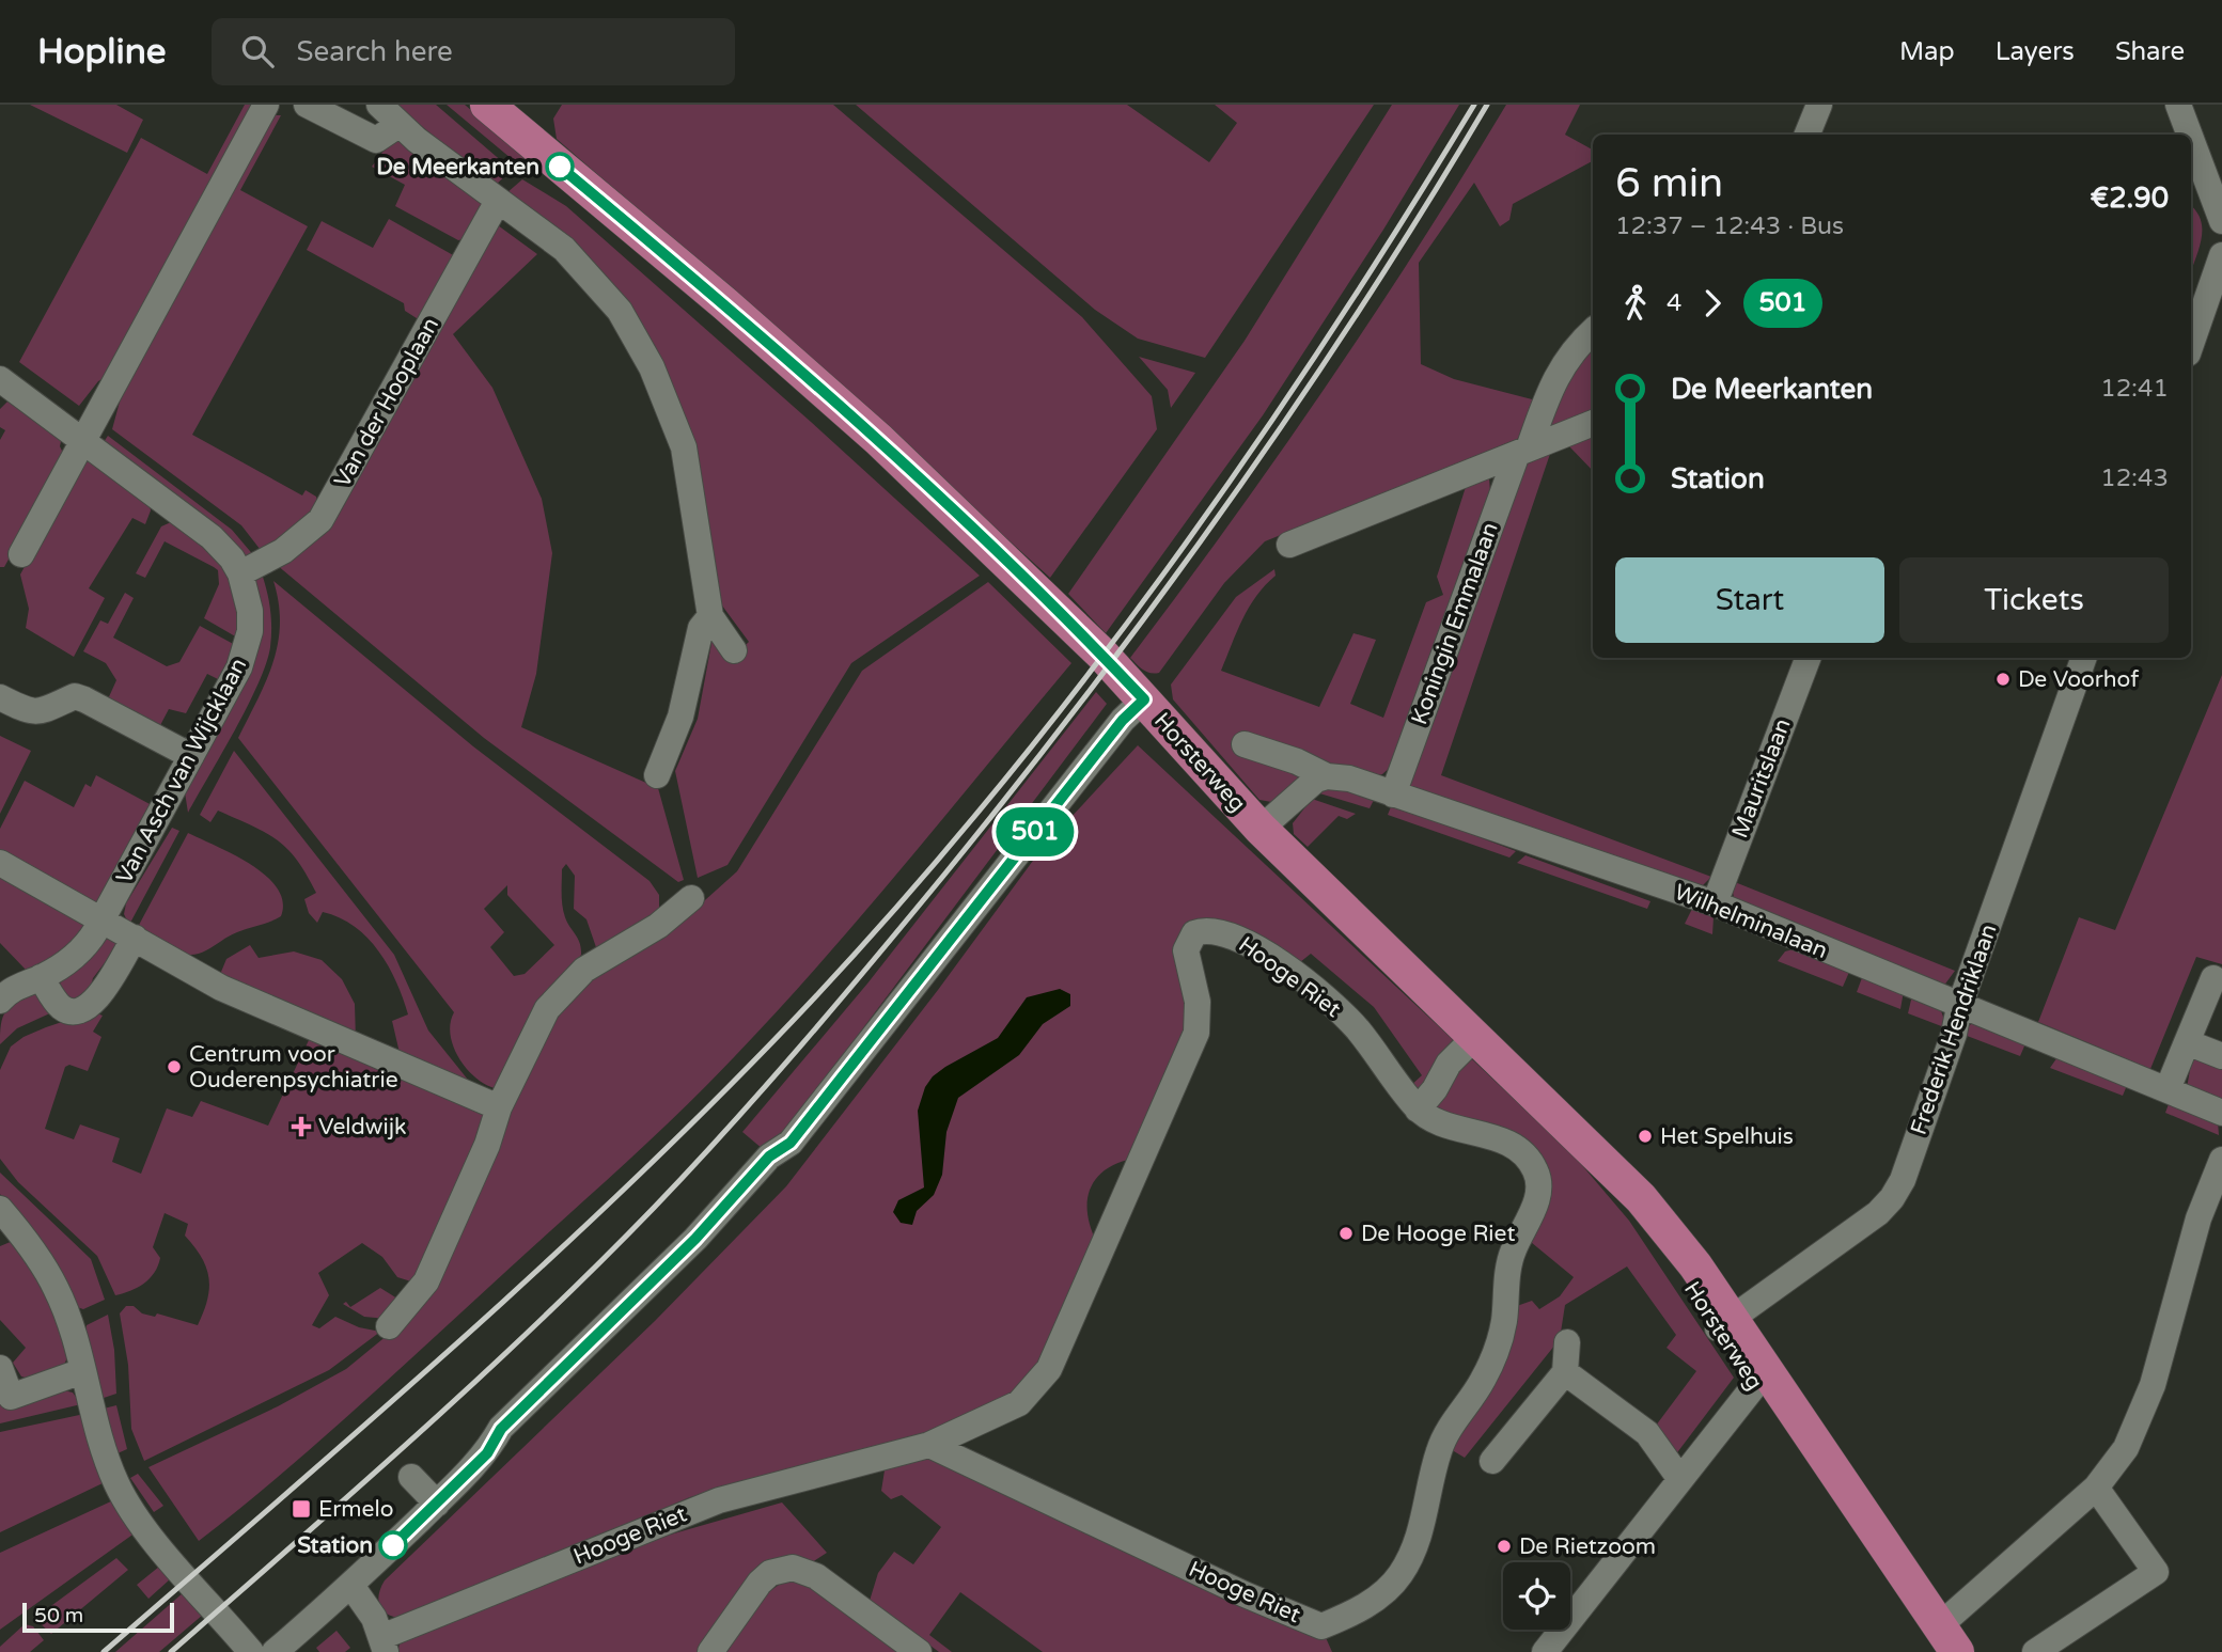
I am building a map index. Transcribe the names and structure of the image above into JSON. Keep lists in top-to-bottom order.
{
  "streets": {
    "main road": ["Horsterweg"],
    "street": [
      "Van der Hooplaan",
      "Koningin Emmalaan",
      "Van Asch van Wijcklaan",
      "Mauritslaan",
      "Wilhelminalaan",
      "Hooge Riet",
      "Frederik Hendriklaan"
    ]
  },
  "crossings": [
    ["Van der Hooplaan", "Van Asch van Wijcklaan"],
    ["Koningin Emmalaan", "Wilhelminalaan"],
    ["Horsterweg", "Frederik Hendriklaan"],
    ["Mauritslaan", "Wilhelminalaan"],
    ["Wilhelminalaan", "Frederik Hendriklaan"]
  ],
  "places": {
    "other": [
      "De Meerkanten",
      "De Voorhof",
      "Centrum voor Ouderenpsychiatrie",
      "Het Spelhuis",
      "De Hooge Riet",
      "Station",
      "De Rietzoom"
    ],
    "health": ["Veldwijk"],
    "transit": ["Ermelo"]
  },
  "lines": ["bus line 501"],
  "scale_bar": "50 m",
  "page": {
    "header": "Hopline",
    "search": "Search here",
    "nav": ["Map", "Layers", "Share"],
    "on_map": "501",
    "heading": ["6 min", "12:37 – 12:43 · Bus", "€2.90"],
    "legs": ["4", "501"],
    "list": [
      {
        "name": "De Meerkanten",
        "value": "12:41"
      },
      {
        "name": "Station",
        "value": "12:43"
      }
    ],
    "buttons": ["Start", "Tickets"],
    "scale": "50 m"
  }
}
